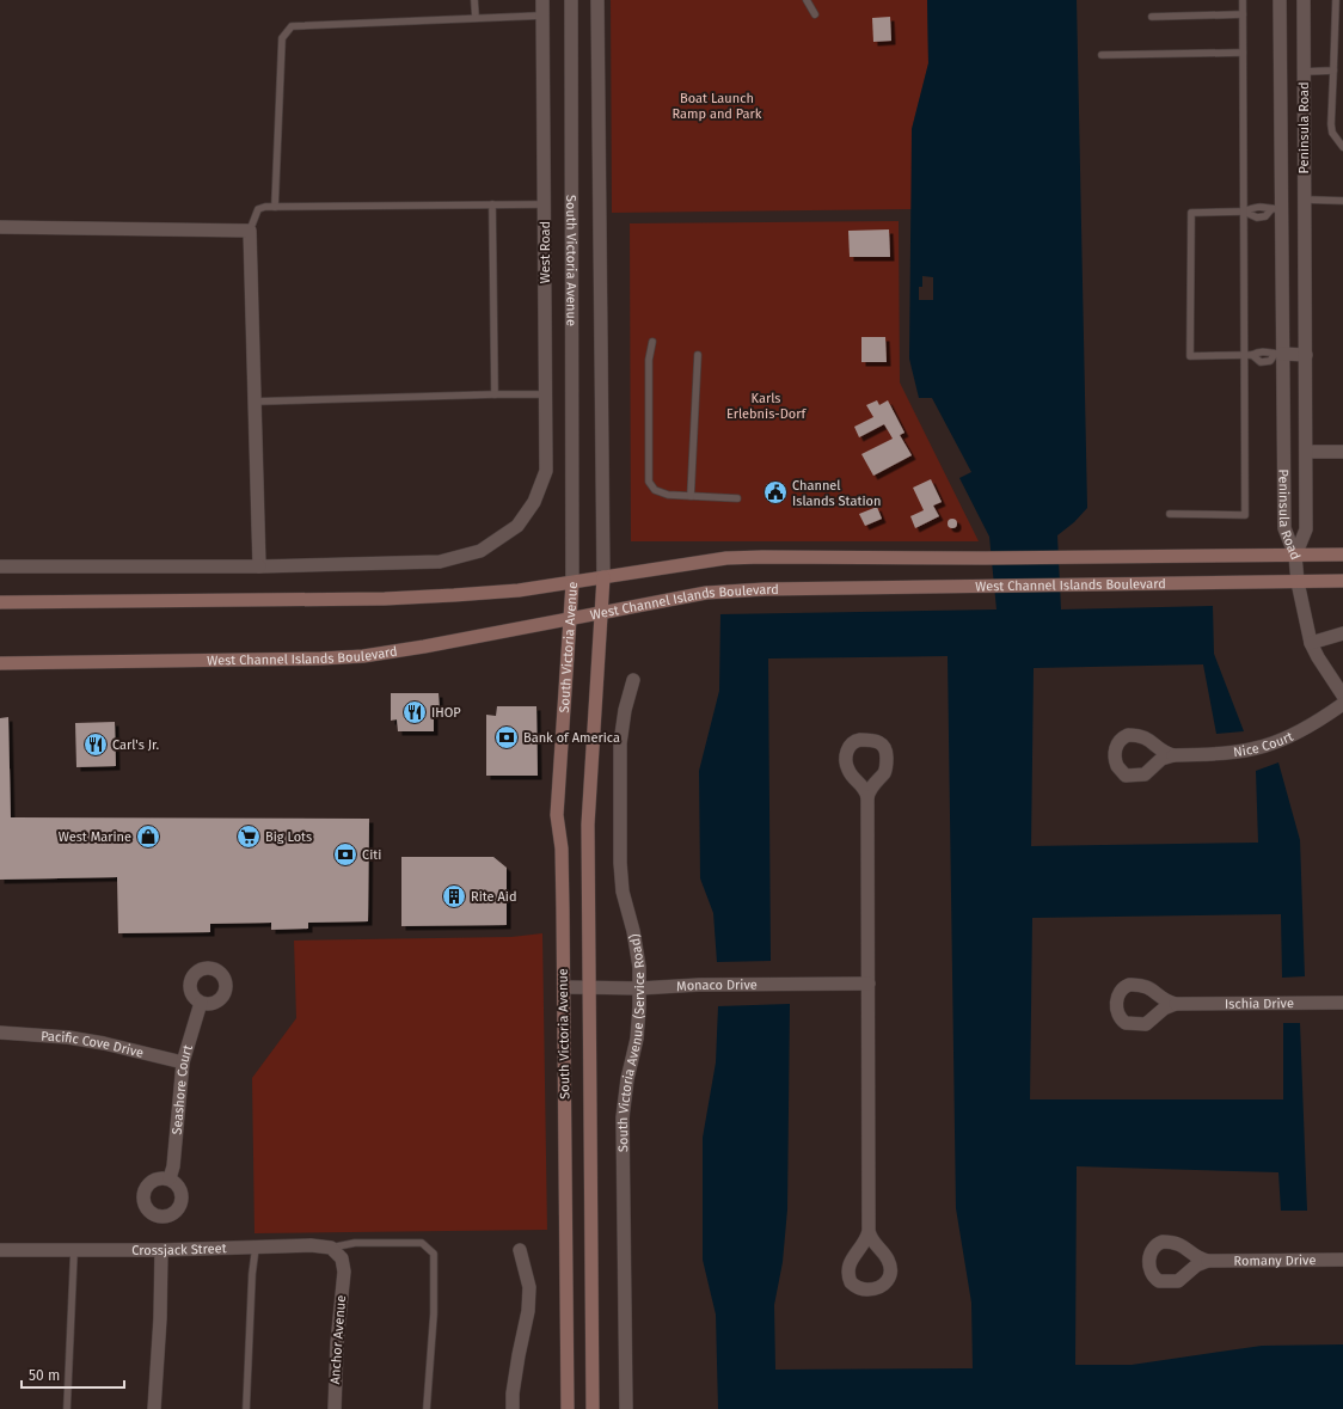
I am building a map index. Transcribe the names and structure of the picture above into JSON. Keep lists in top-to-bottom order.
{
  "streets": {
    "main road": ["South Victoria Avenue", "West Channel Islands Boulevard"],
    "street": [
      "Peninsula Road",
      "West Road",
      "Nice Court",
      "Monaco Drive",
      "Ischia Drive",
      "South Victoria Avenue (Service Road)",
      "Pacific Cove Drive",
      "Seashore Court",
      "Crossjack Street",
      "Romany Drive",
      "Anchor Avenue"
    ]
  },
  "crossings": [
    ["Peninsula Road", "West Channel Islands Boulevard"],
    ["South Victoria Avenue", "West Channel Islands Boulevard"],
    ["South Victoria Avenue", "Monaco Drive"],
    ["Monaco Drive", "South Victoria Avenue (Service Road)"],
    ["Pacific Cove Drive", "Seashore Court"],
    ["Crossjack Street", "Anchor Avenue"]
  ],
  "parks": ["Boat Launch Ramp and Park", "Karls Erlebnis-Dorf"],
  "places": {
    "public building": ["Channel Islands Station"],
    "restaurant": ["IHOP", "Carl's Jr."],
    "bank": ["Bank of America", "Citi"],
    "shop": ["West Marine"],
    "supermarket": ["Big Lots"],
    "building": ["Rite Aid"]
  },
  "scale_bar": "50 m"
}
